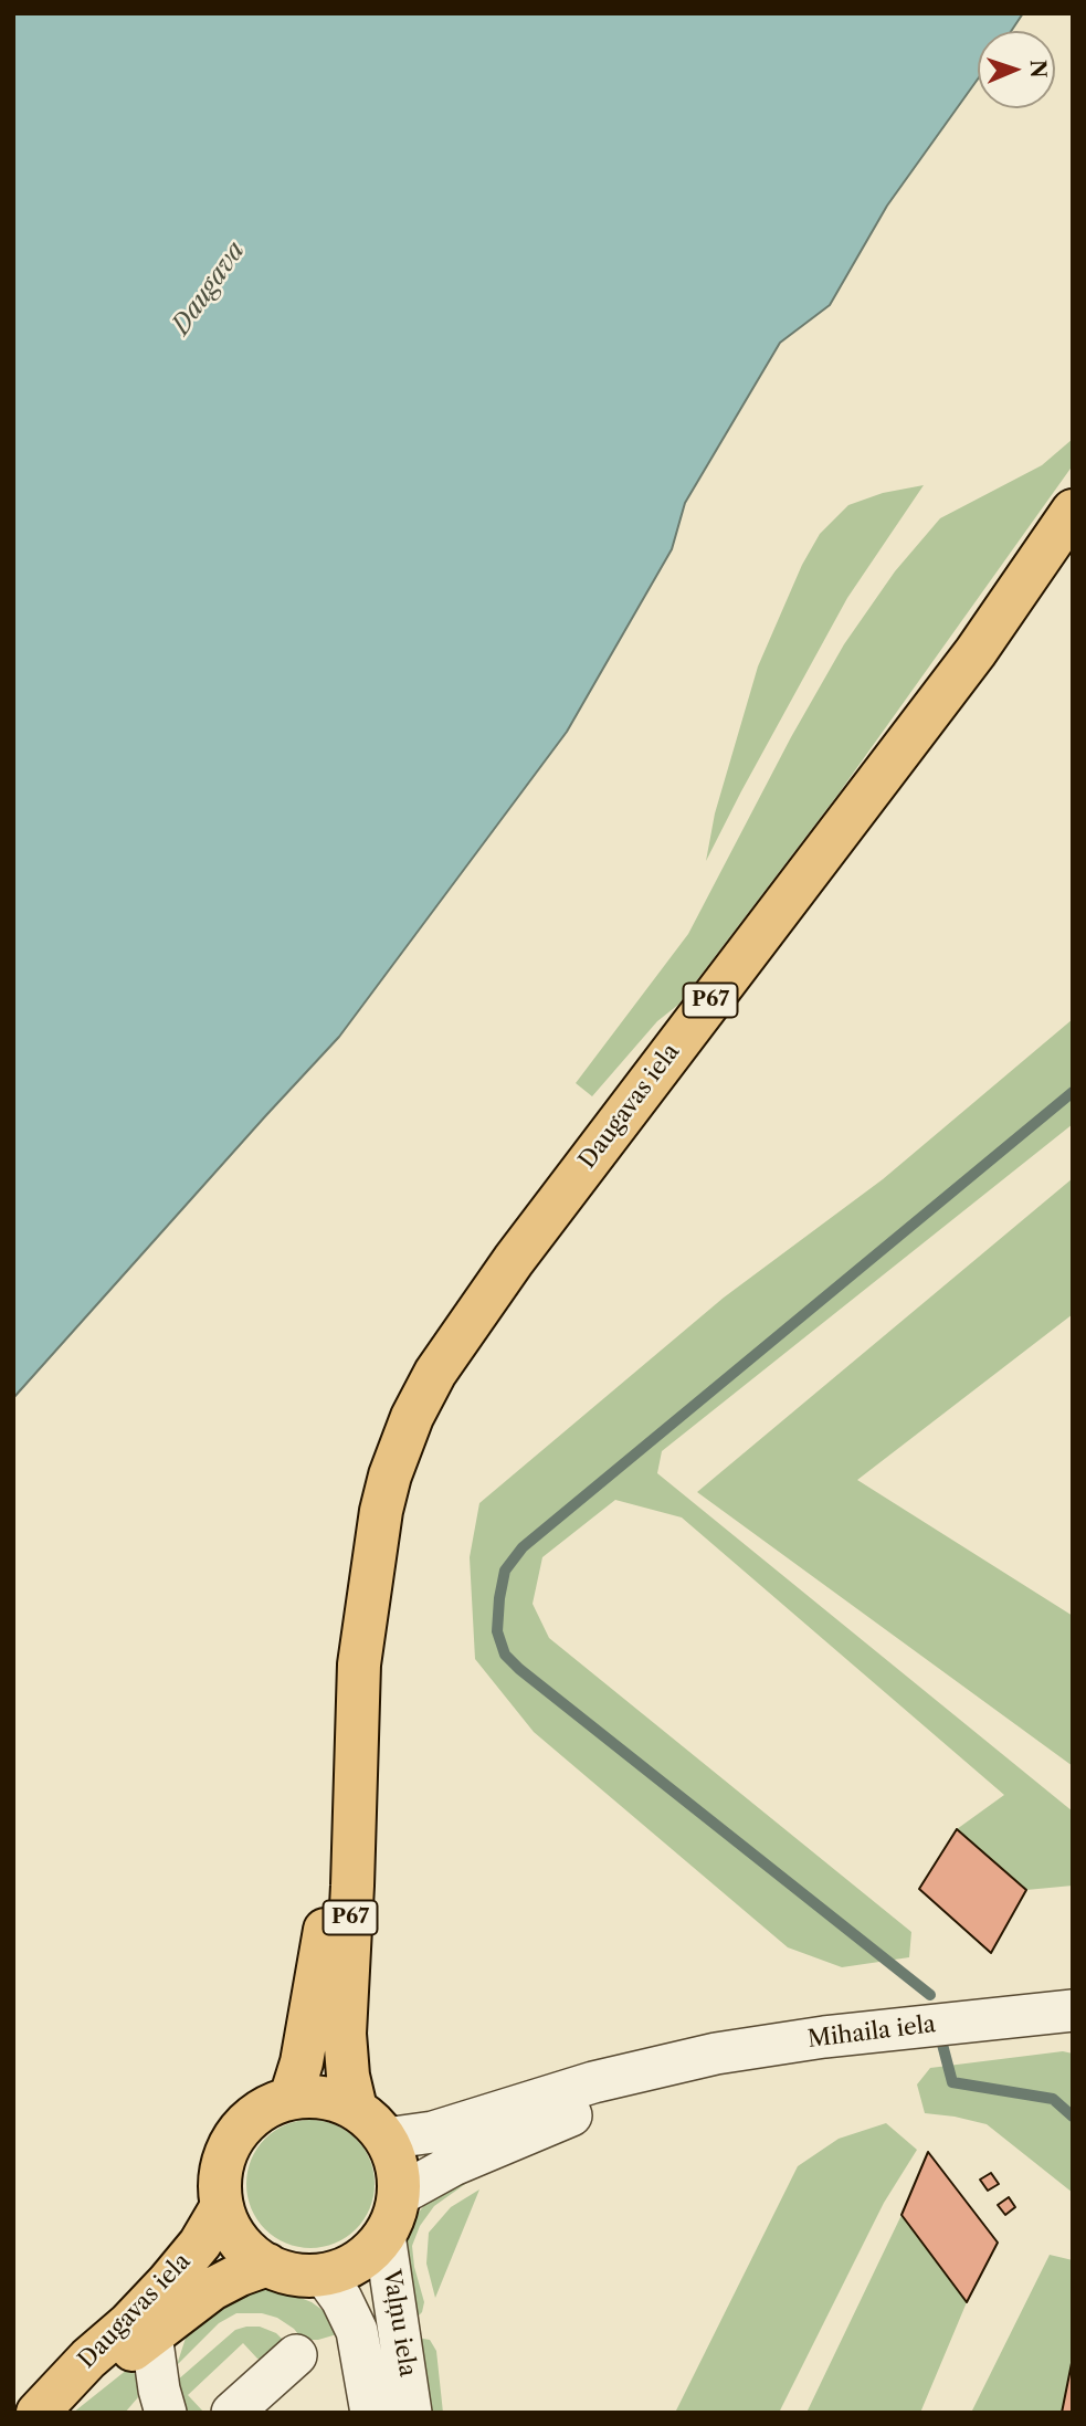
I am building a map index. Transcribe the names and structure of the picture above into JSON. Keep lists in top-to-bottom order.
{
  "streets": {
    "main road": ["P67", "Daugavas iela"],
    "street": ["Mihaila iela", "Vaļņu iela"]
  },
  "crossings": [
    ["Daugavas iela", "Mihaila iela"],
    ["Daugavas iela", "Vaļņu iela"],
    ["Mihaila iela", "Vaļņu iela"]
  ],
  "water": ["Daugava"],
  "north": "right"
}
